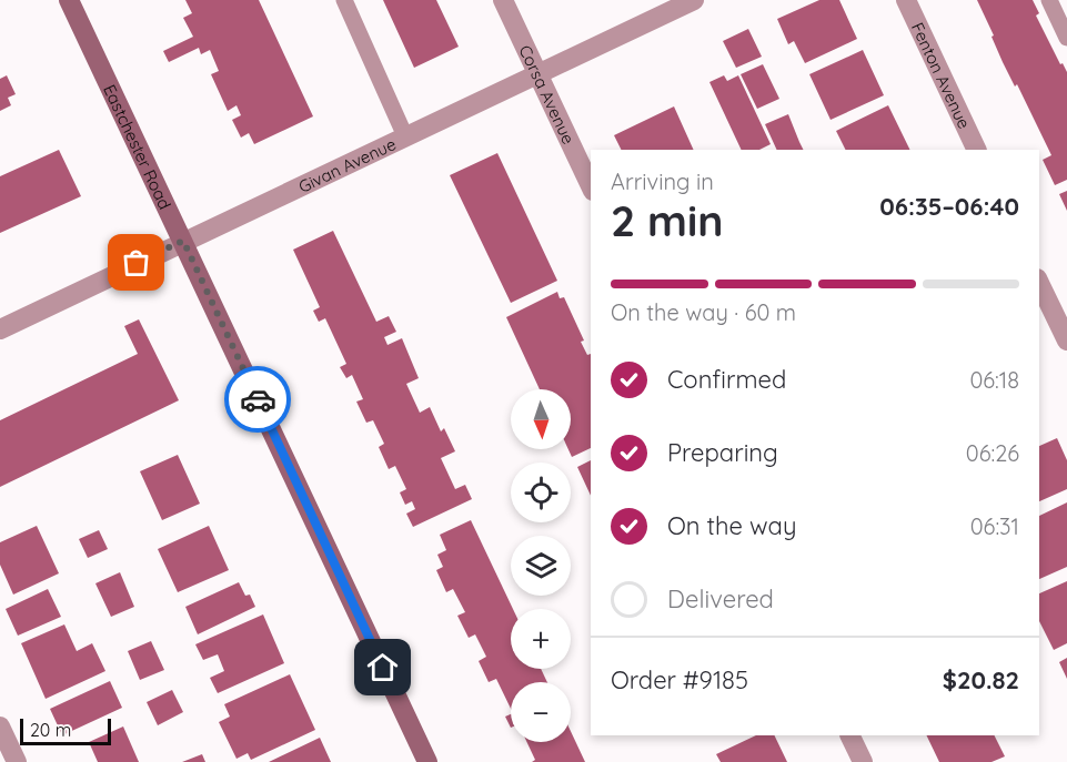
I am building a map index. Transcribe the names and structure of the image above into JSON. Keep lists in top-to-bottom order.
{
  "streets": {
    "main road": ["Eastchester Road"],
    "street": ["Fenton Avenue", "Corsa Avenue", "Givan Avenue"]
  },
  "crossings": [
    ["Corsa Avenue", "Givan Avenue"],
    ["Eastchester Road", "Givan Avenue"]
  ],
  "scale_bar": "20 m",
  "north": "bottom",
  "page": {
    "heading": ["2 min", "Arriving in", "06:35–06:40"],
    "panel": ["Order #9185", "$20.82"],
    "bar": "On the way · 60 m",
    "list": [
      ["Confirmed", "06:18"],
      ["Preparing", "06:26"],
      ["On the way", "06:31"],
      "Delivered"
    ],
    "map_buttons": ["+", "−"],
    "scale": "20 m"
  }
}
